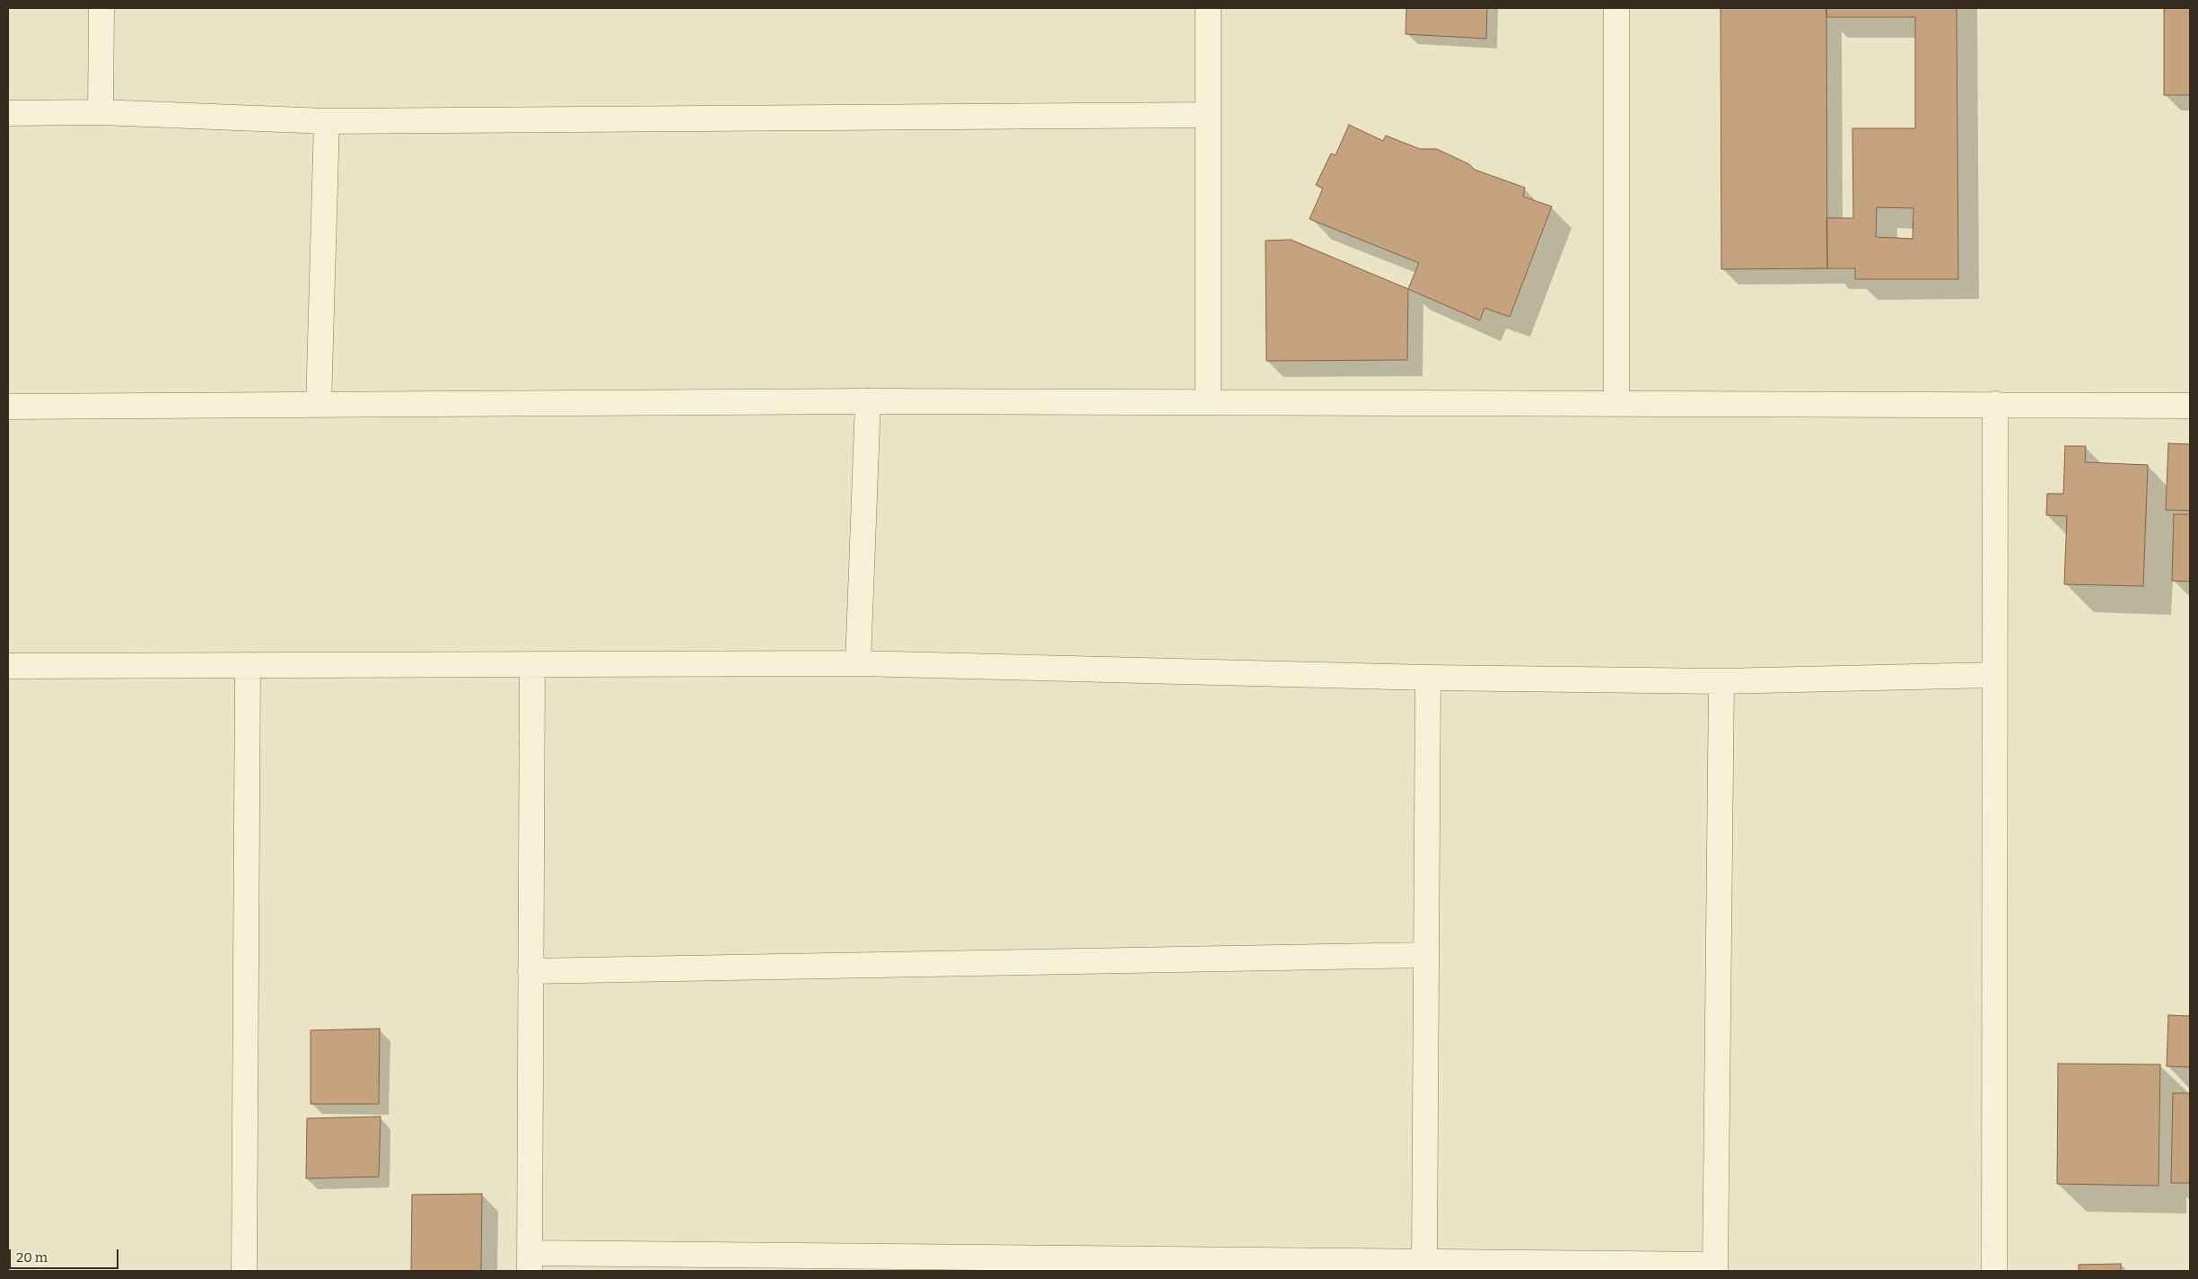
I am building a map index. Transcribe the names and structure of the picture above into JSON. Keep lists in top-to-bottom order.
{
  "scale_bar": "20 m"
}
